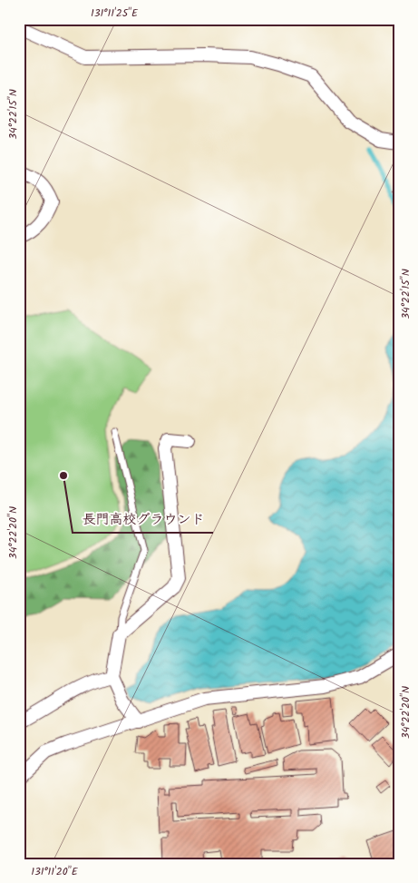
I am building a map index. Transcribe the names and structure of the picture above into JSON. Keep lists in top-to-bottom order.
{
  "places": ["長門高校グラウンド"],
  "coordinates": [
    "131°11'25\"E",
    "34°22'15\"N",
    "34°22'20\"N",
    "131°11'20\"E"
  ]
}
